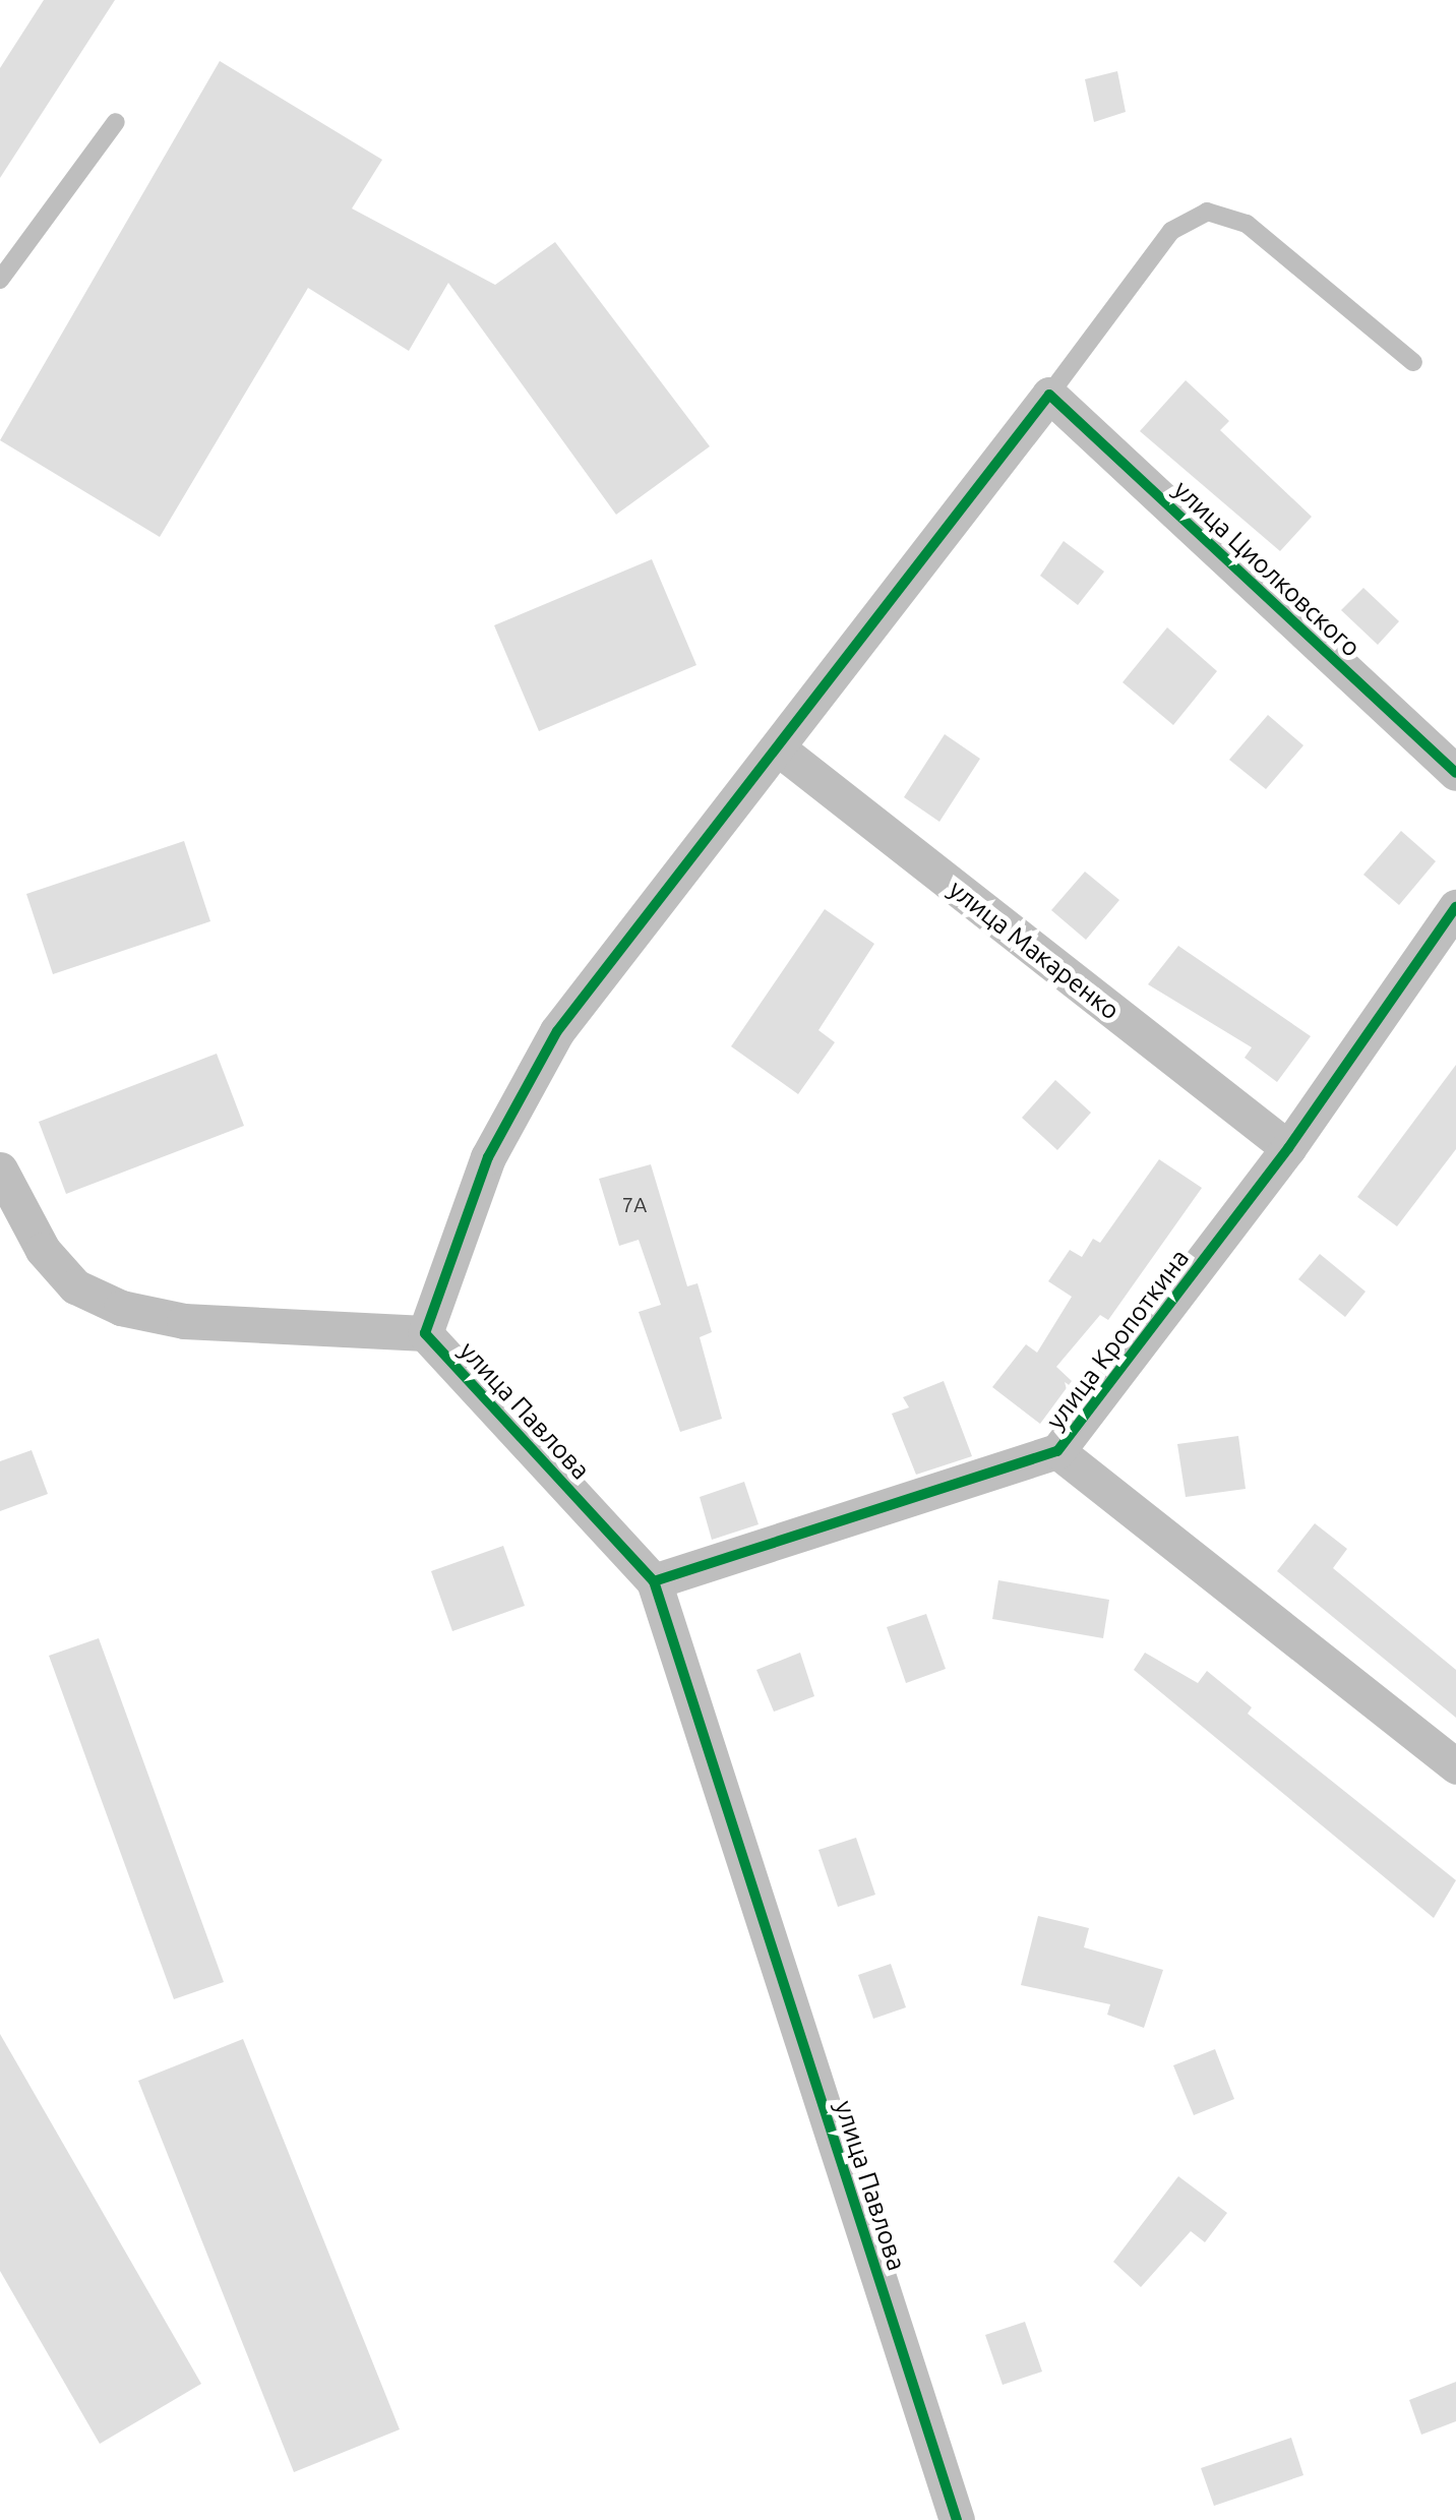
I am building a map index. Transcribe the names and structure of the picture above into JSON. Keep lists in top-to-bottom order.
{
  "streets": {
    "street": [
      "улица Циолковского",
      "улица Макаренко",
      "улица Кропоткина",
      "улица Павлова"
    ]
  },
  "crossings": [
    ["улица Циолковского", "улица Павлова"],
    ["улица Макаренко", "улица Кропоткина"],
    ["улица Макаренко", "улица Павлова"],
    ["улица Кропоткина", "улица Павлова"]
  ],
  "house_numbers": ["7А"]
}
